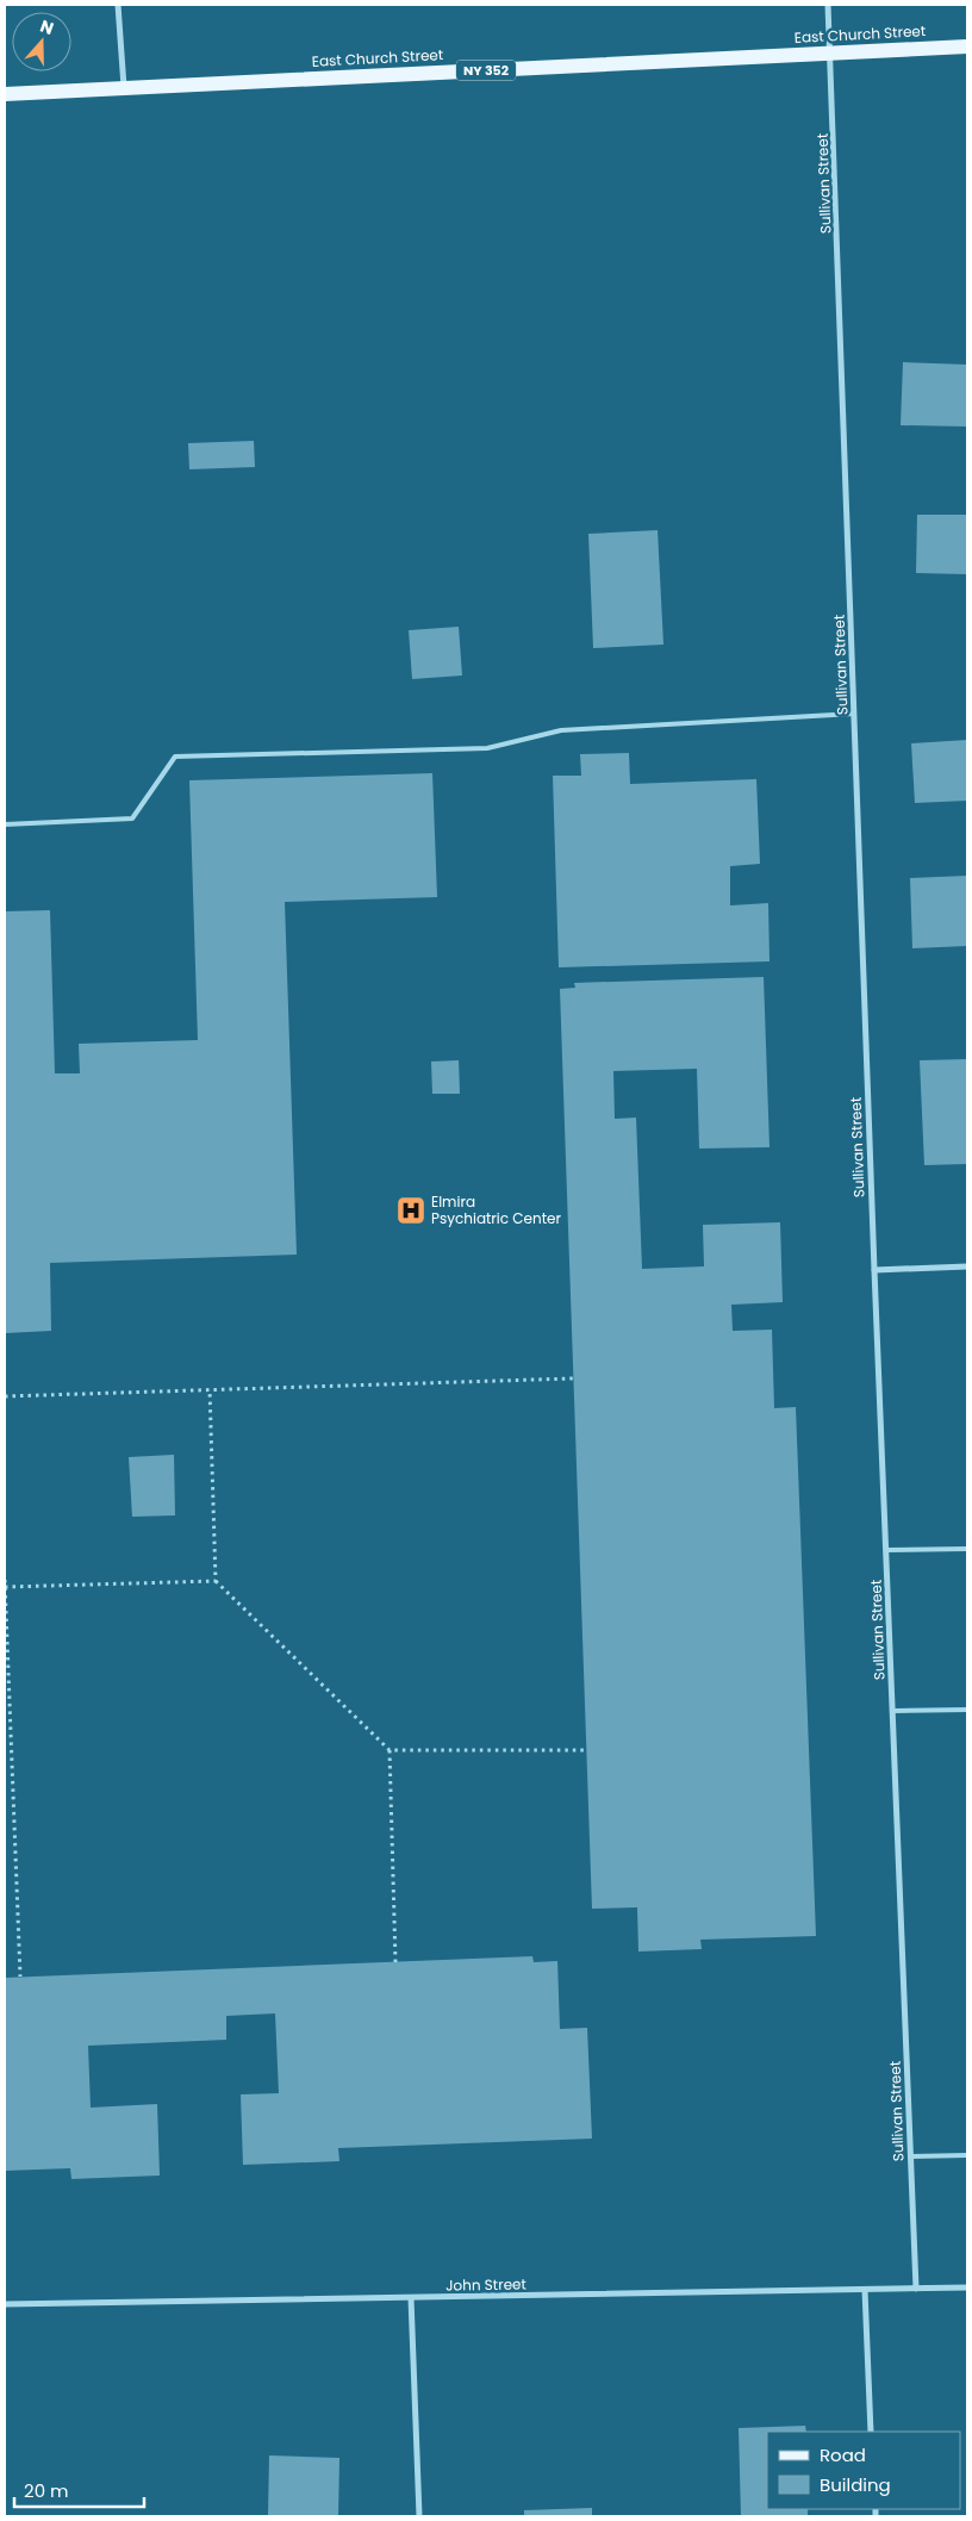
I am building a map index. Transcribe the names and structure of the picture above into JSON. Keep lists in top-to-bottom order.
{
  "streets": {
    "main road": ["East Church Street", "NY 352"],
    "street": ["Sullivan Street", "John Street"]
  },
  "crossings": [
    ["East Church Street", "Sullivan Street"],
    ["Sullivan Street", "John Street"]
  ],
  "places": {
    "hospital": ["Elmira Psychiatric Center"]
  },
  "legend": ["Road", "Building"],
  "scale_bar": "20 m",
  "north": "top"
}
